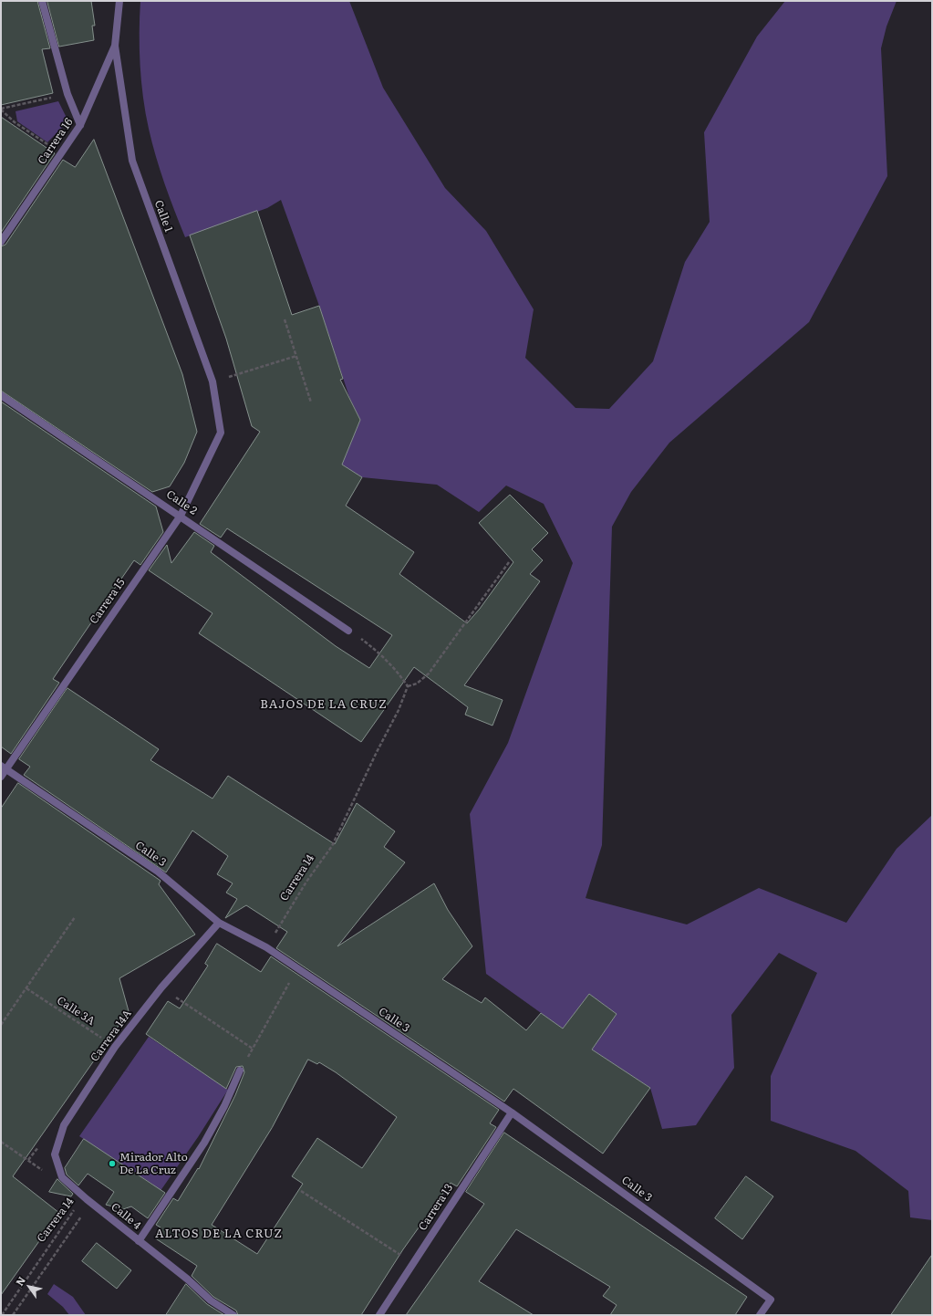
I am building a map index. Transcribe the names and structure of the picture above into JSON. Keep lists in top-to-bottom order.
{
  "streets": {
    "street": [
      "Carrera 16",
      "Calle 1",
      "Calle 2",
      "Carrera 15",
      "Calle 3",
      "Carrera 14A",
      "Carrera 13",
      "Calle 4"
    ],
    "path": ["Carrera 14", "Calle 3A"]
  },
  "crossings": [
    ["Carrera 16", "Calle 1"],
    ["Calle 1", "Carrera 15"],
    ["Calle 2", "Carrera 15"],
    ["Carrera 15", "Calle 3"],
    ["Calle 3", "Carrera 14"],
    ["Calle 3", "Carrera 14A"],
    ["Calle 3", "Carrera 13"],
    ["Carrera 14", "Calle 4"],
    ["Calle 3A", "Carrera 14A"],
    ["Carrera 14A", "Calle 4"]
  ],
  "districts": ["BAJOS DE LA CRUZ", "ALTOS DE LA CRUZ"],
  "places": ["Mirador Alto De La Cruz"],
  "north": "top left"
}
